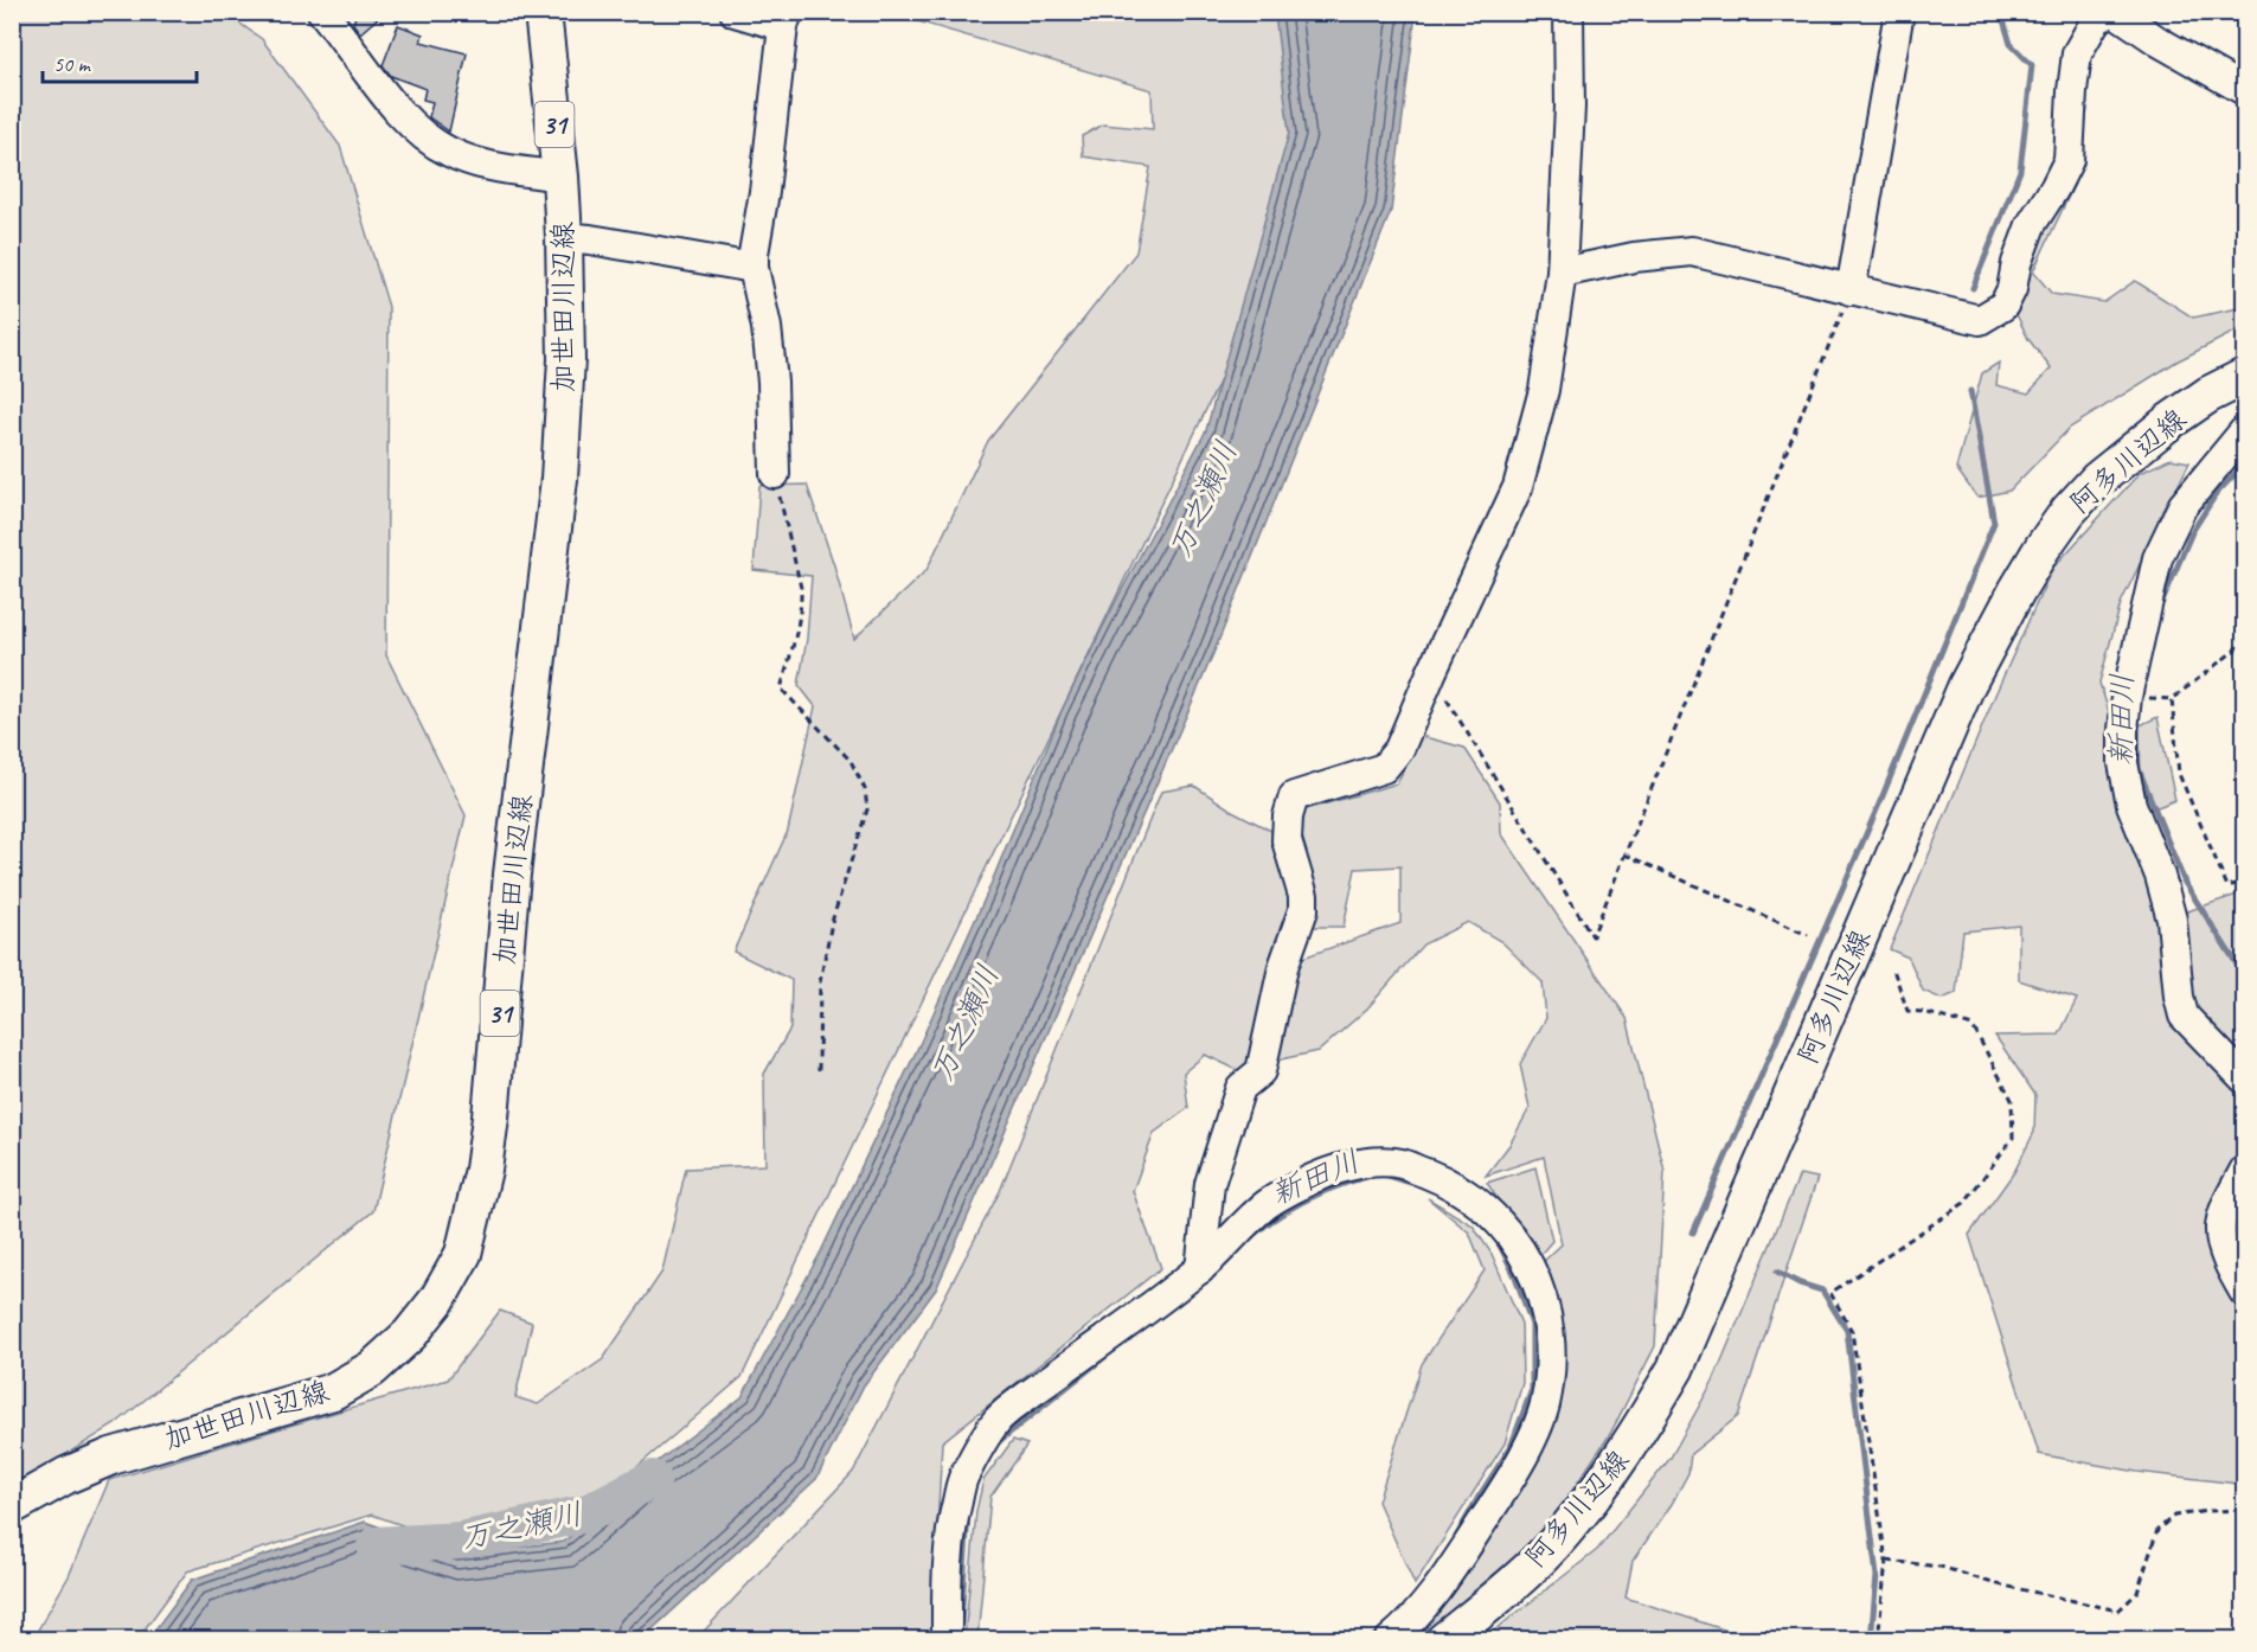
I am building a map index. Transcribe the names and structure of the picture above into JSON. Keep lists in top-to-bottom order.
{
  "streets": {
    "main road": ["31", "加世田川辺線", "阿多川辺線"]
  },
  "water": ["万之瀬川", "新田川"],
  "scale_bar": "50 m"
}
